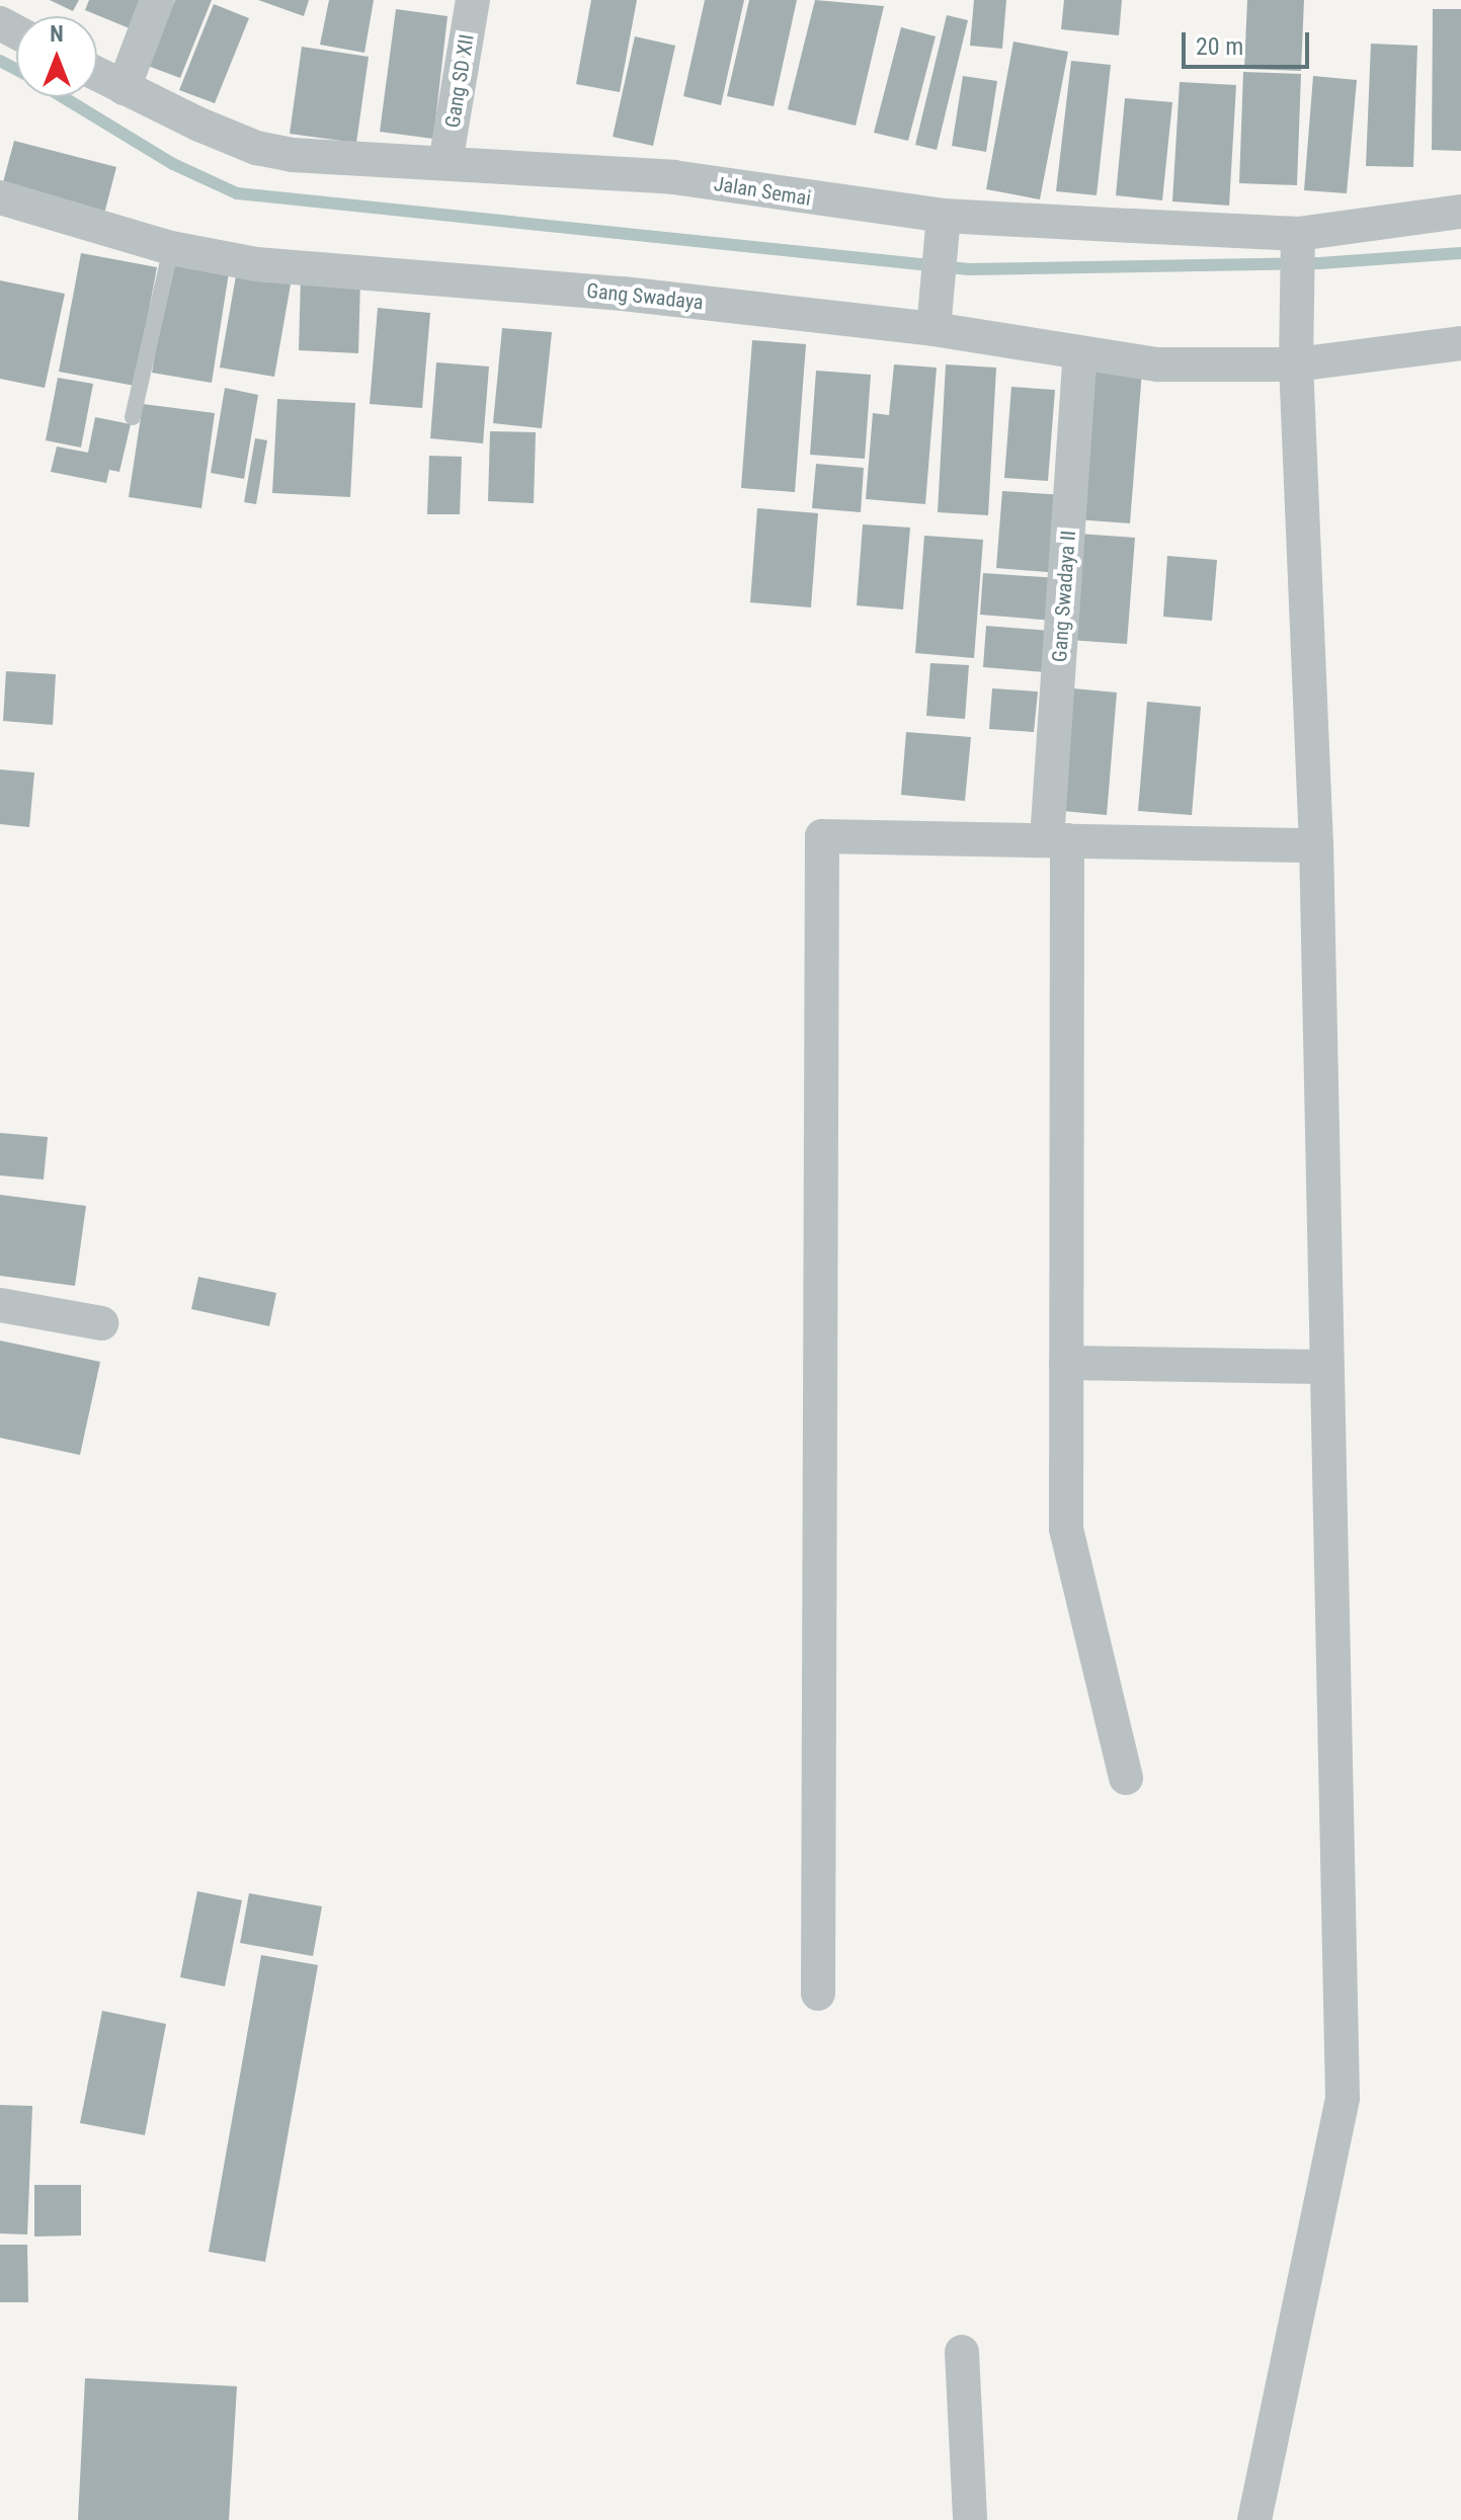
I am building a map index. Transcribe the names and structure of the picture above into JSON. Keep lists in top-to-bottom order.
{
  "streets": {
    "street": [
      "Gang SD XII",
      "Jalan Semai",
      "Gang Swadaya",
      "Gang Swadaya II"
    ]
  },
  "crossings": [
    ["Gang SD XII", "Jalan Semai"],
    ["Gang Swadaya", "Gang Swadaya II"]
  ],
  "scale_bar": "20 m",
  "north": "top"
}
